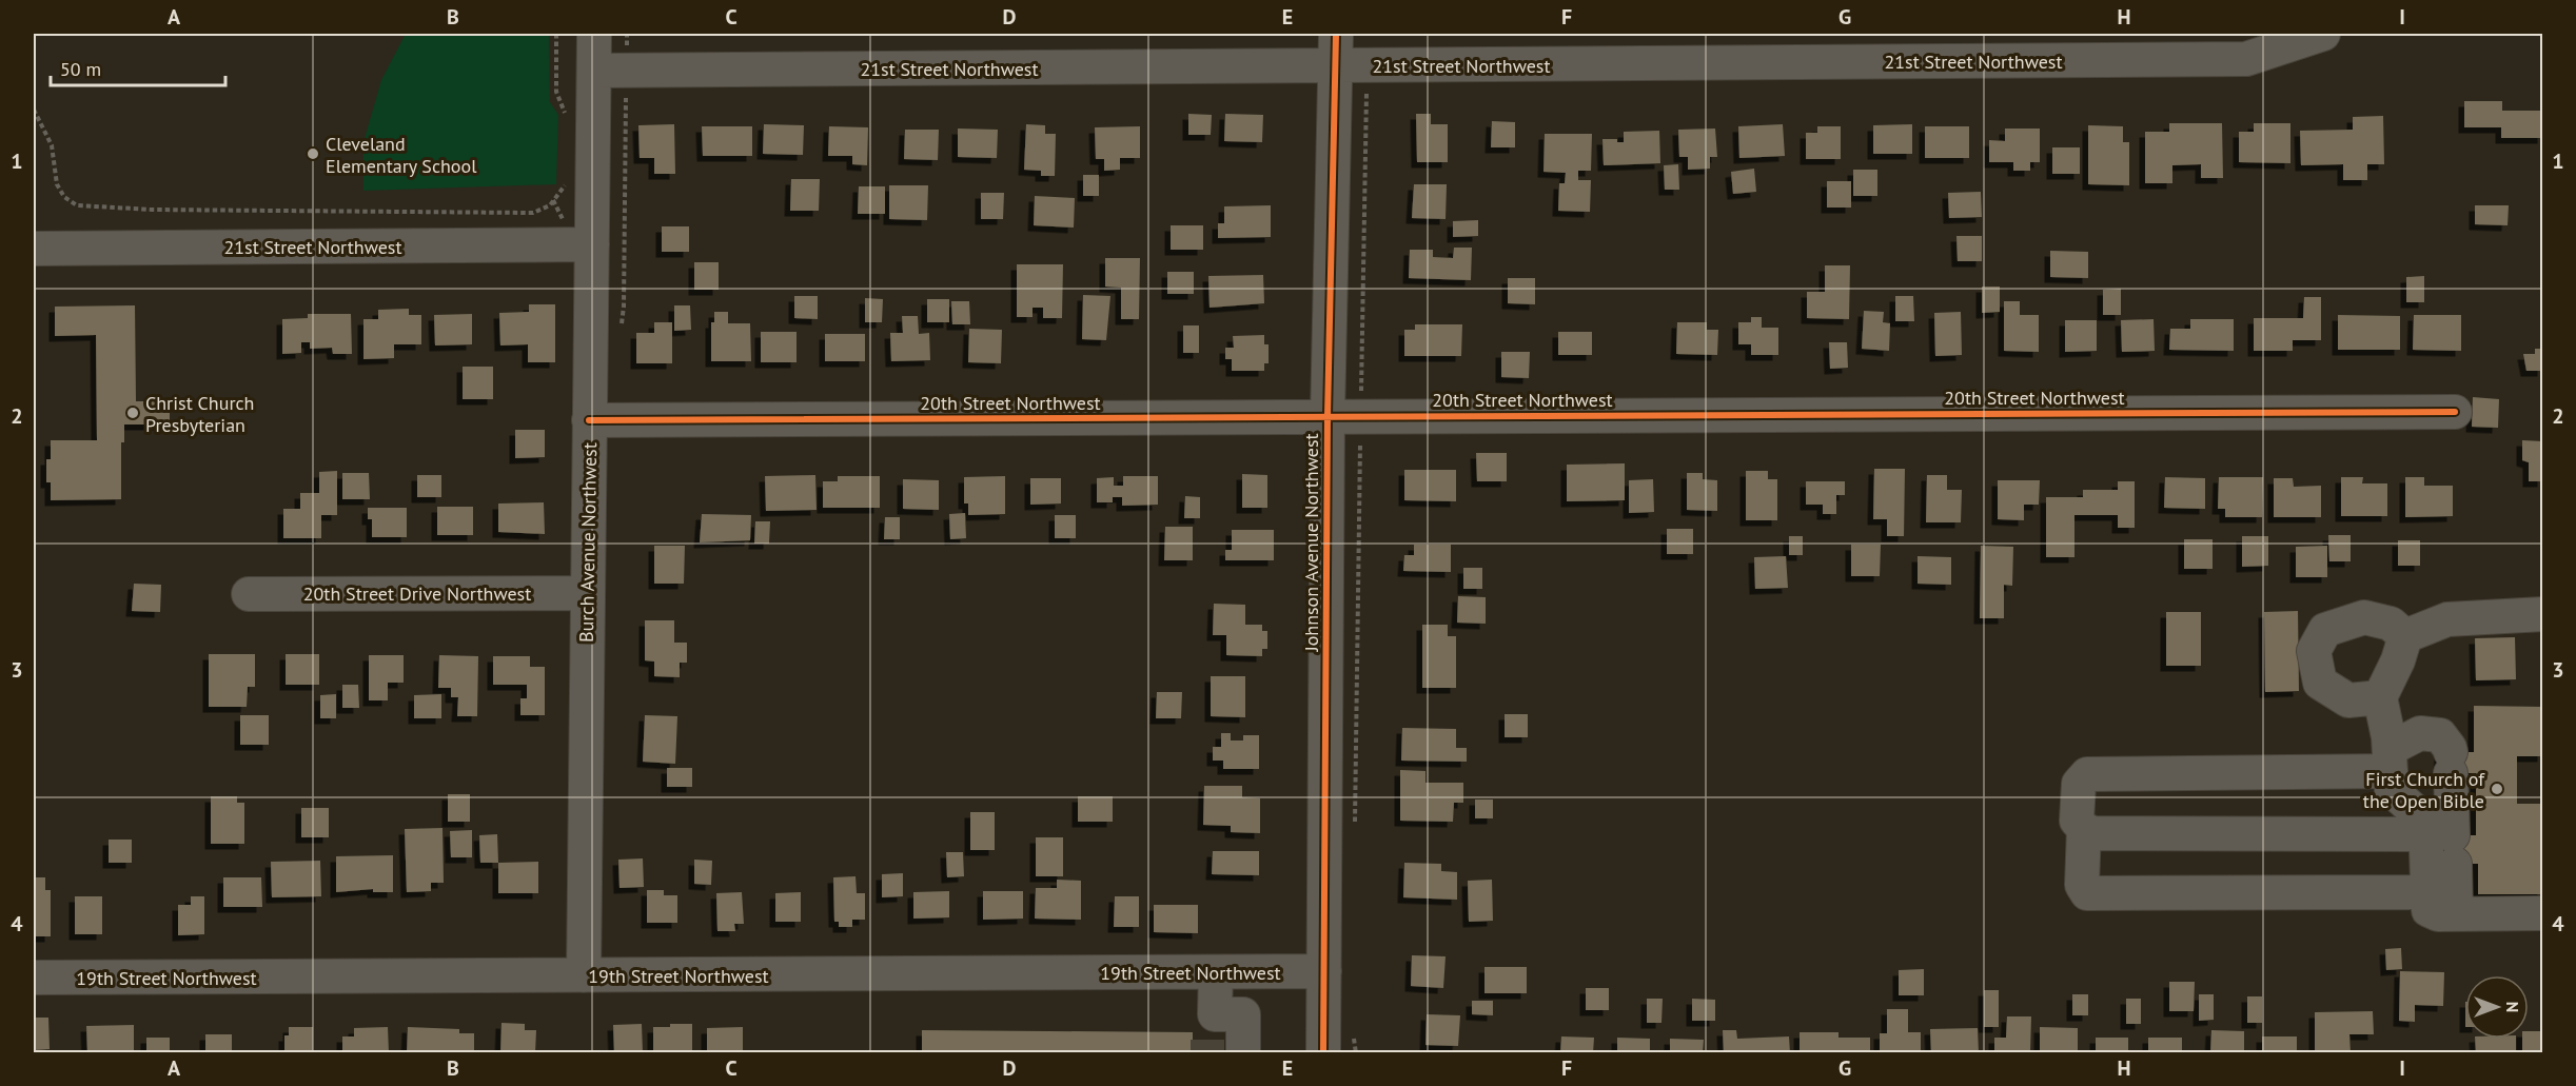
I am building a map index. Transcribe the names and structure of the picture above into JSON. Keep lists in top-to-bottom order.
{
  "streets": {
    "street": [
      "21st Street Northwest",
      "20th Street Northwest",
      "Burch Avenue Northwest",
      "Johnson Avenue Northwest",
      "20th Street Drive Northwest",
      "19th Street Northwest"
    ]
  },
  "crossings": [
    ["21st Street Northwest", "Burch Avenue Northwest"],
    ["21st Street Northwest", "Johnson Avenue Northwest"],
    ["20th Street Northwest", "Burch Avenue Northwest"],
    ["20th Street Northwest", "Johnson Avenue Northwest"],
    ["Burch Avenue Northwest", "20th Street Drive Northwest"],
    ["Burch Avenue Northwest", "19th Street Northwest"],
    ["Johnson Avenue Northwest", "19th Street Northwest"]
  ],
  "places": ["Cleveland Elementary School", "Christ Church Presbyterian", "First Church of the Open Bible"],
  "scale_bar": "50 m",
  "north": "right",
  "grid": {
    "columns": [
      "A",
      "B",
      "C",
      "D",
      "E",
      "F",
      "G",
      "H",
      "I"
    ],
    "rows": [
      "1",
      "2",
      "3",
      "4"
    ]
  }
}
